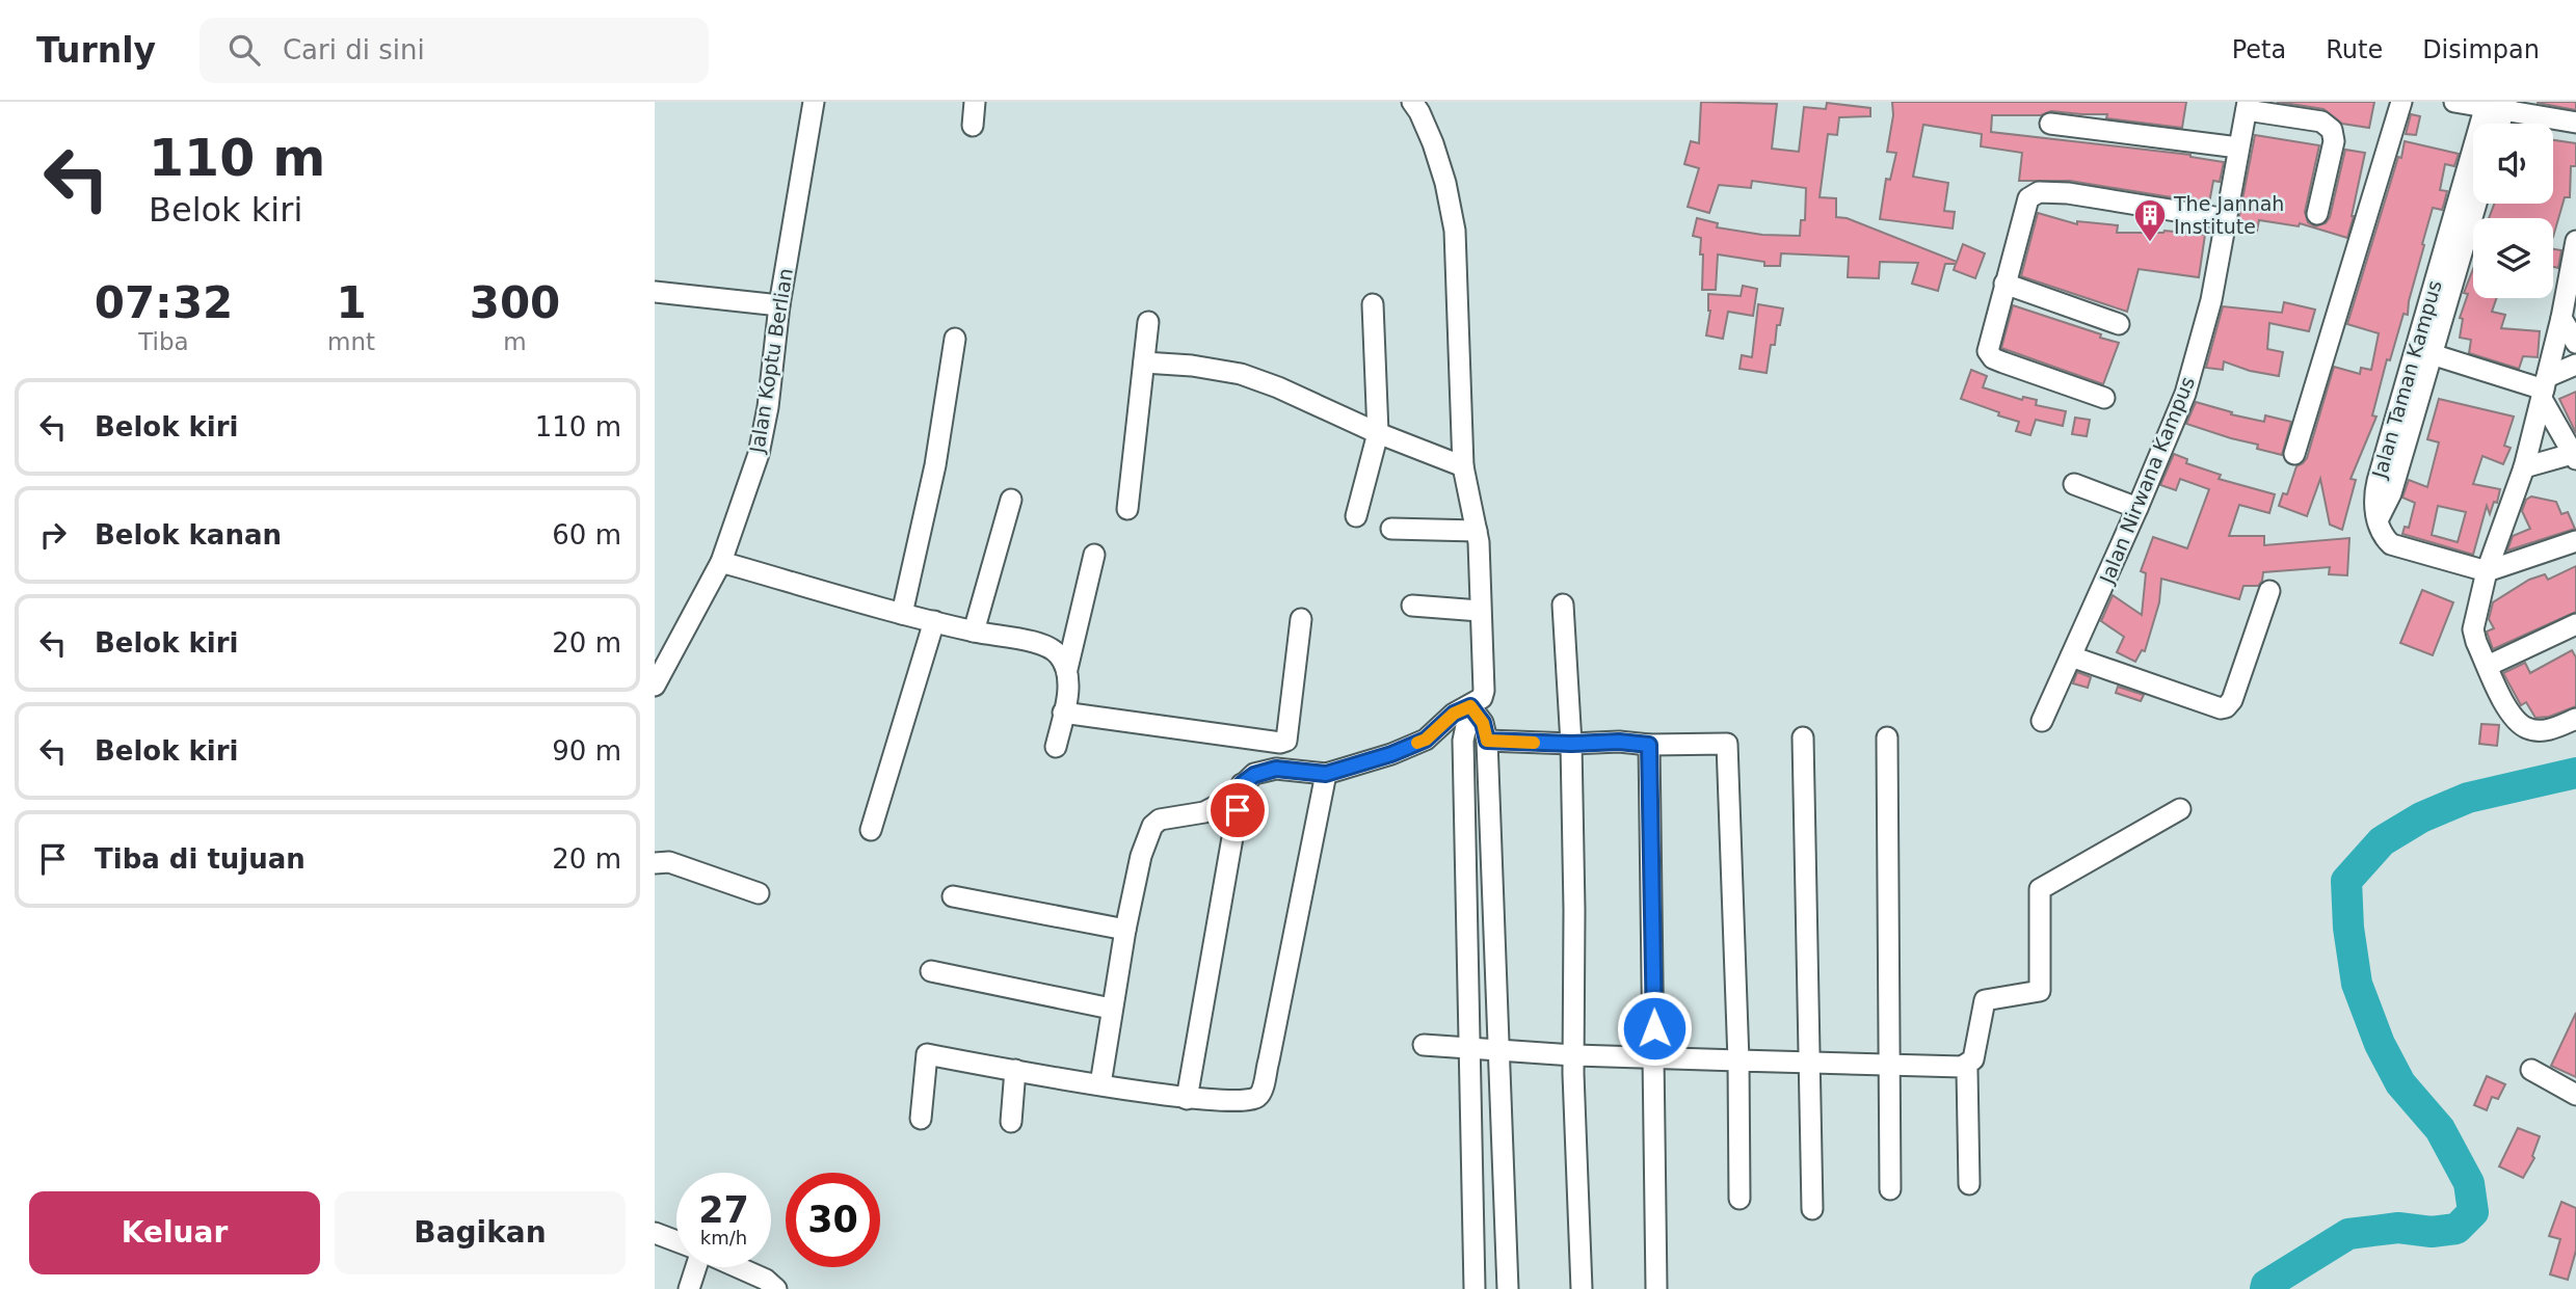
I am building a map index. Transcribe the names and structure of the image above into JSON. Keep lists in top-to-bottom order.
{
  "streets": {
    "street": ["Jalan Koptu Berlian", "Jalan Taman Kampus", "Jalan Nirwana Kampus"]
  },
  "places": {
    "building": ["The Jannah Institute"]
  },
  "page": {
    "header": "Turnly",
    "search": "Cari di sini",
    "nav": ["Peta", "Rute", "Disimpan"],
    "turn": ["110 m", "Belok kiri"],
    "eta": [
      "07:32",
      "Tiba",
      "1",
      "mnt",
      "300",
      "m"
    ],
    "list": [
      {
        "name": "Belok kiri",
        "value": "110 m"
      },
      {
        "name": "Belok kanan",
        "value": "60 m"
      },
      {
        "name": "Belok kiri",
        "value": "20 m"
      },
      {
        "name": "Belok kiri",
        "value": "90 m"
      },
      {
        "name": "Tiba di tujuan",
        "value": "20 m"
      }
    ],
    "speed": "27 km/h",
    "limit": "30",
    "buttons": ["Keluar", "Bagikan"]
  }
}
